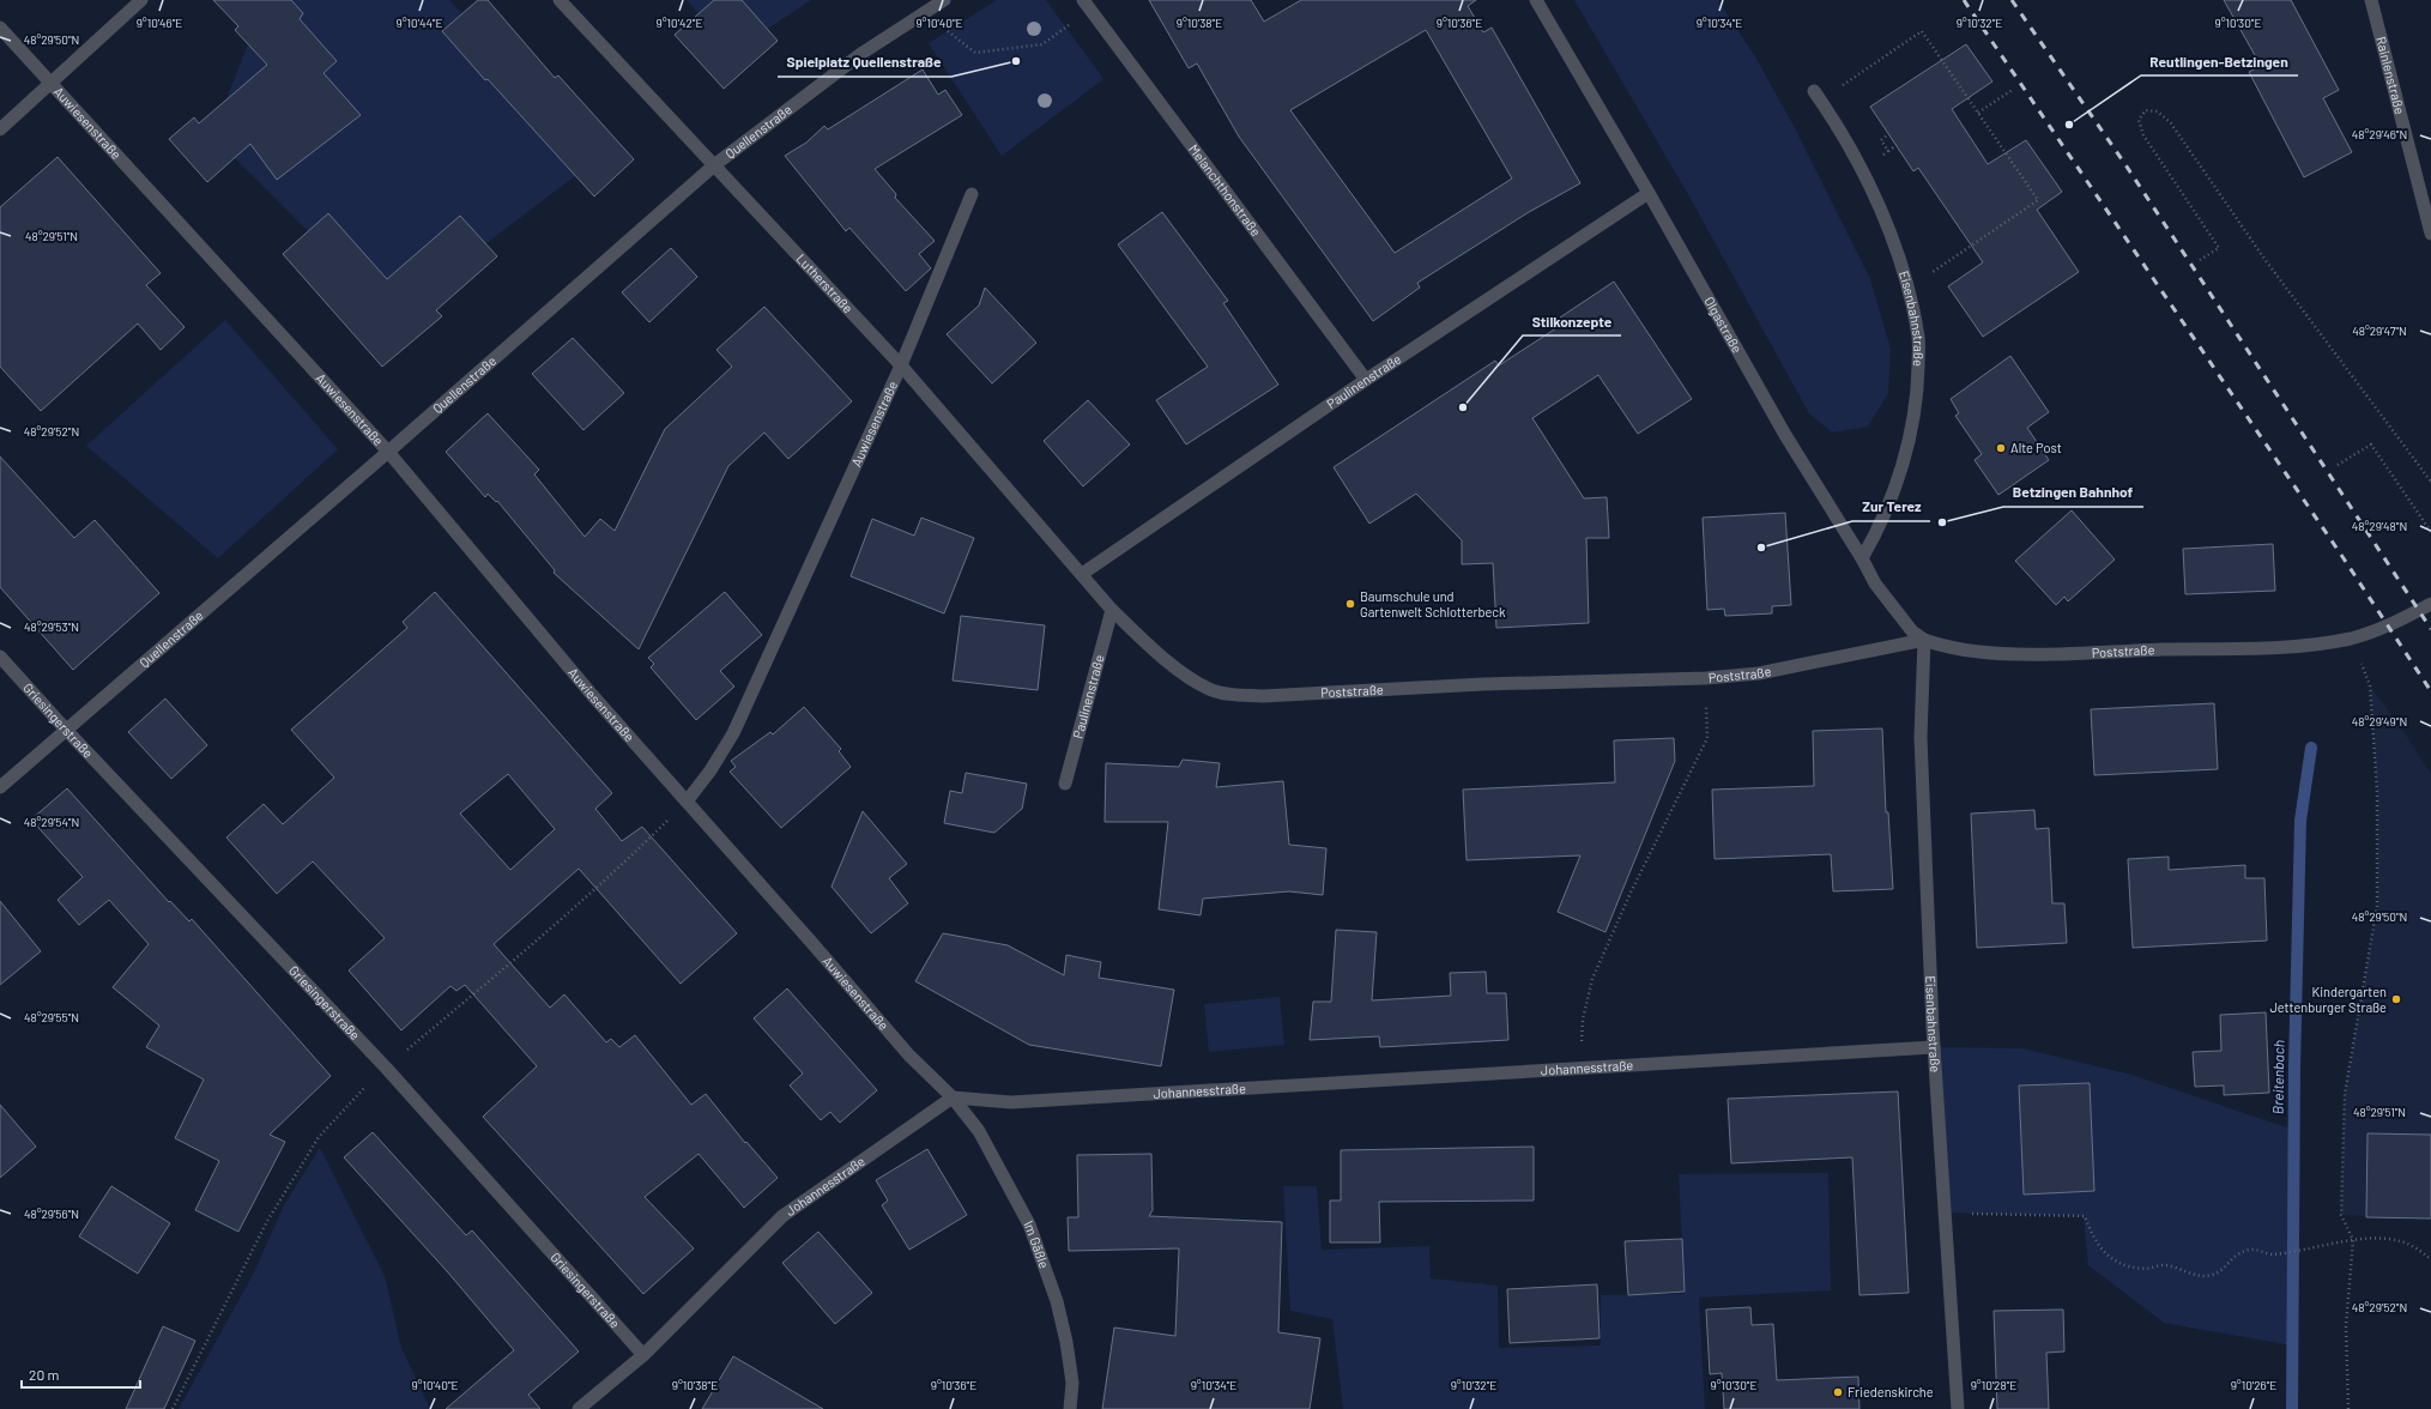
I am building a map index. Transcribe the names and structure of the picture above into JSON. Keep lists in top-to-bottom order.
{
  "streets": {
    "street": [
      "Rainlenstraße",
      "Auwiesenstraße",
      "Quellenstraße",
      "Melanchthonstraße",
      "Lutherstraße",
      "Eisenbahnstraße",
      "Olgastraße",
      "Paulinenstraße",
      "Poststraße",
      "Griesingerstraße",
      "Johannesstraße",
      "Im Gäßle"
    ]
  },
  "crossings": [
    ["Auwiesenstraße", "Quellenstraße"],
    ["Auwiesenstraße", "Lutherstraße"],
    ["Auwiesenstraße", "Johannesstraße"],
    ["Auwiesenstraße", "Im Gäßle"],
    ["Quellenstraße", "Lutherstraße"],
    ["Quellenstraße", "Griesingerstraße"],
    ["Melanchthonstraße", "Paulinenstraße"],
    ["Lutherstraße", "Paulinenstraße"],
    ["Lutherstraße", "Poststraße"],
    ["Eisenbahnstraße", "Olgastraße"],
    ["Eisenbahnstraße", "Poststraße"],
    ["Eisenbahnstraße", "Johannesstraße"],
    ["Olgastraße", "Paulinenstraße"],
    ["Olgastraße", "Poststraße"],
    ["Paulinenstraße", "Poststraße"],
    ["Griesingerstraße", "Johannesstraße"],
    ["Johannesstraße", "Im Gäßle"]
  ],
  "water": ["Breitenbach"],
  "places": [
    "Spielplatz Quellenstraße",
    "Reutlingen-Betzingen",
    "Stilkonzepte",
    "Alte Post",
    "Betzingen Bahnhof",
    "Zur Terez",
    "Baumschule und Gartenwelt Schlotterbeck",
    "Kindergarten Jettenburger Straße",
    "Friedenskirche"
  ],
  "scale_bar": "20 m",
  "coordinates": [
    "9°10'46\"E",
    "9°10'44\"E",
    "9°10'42\"E",
    "9°10'40\"E",
    "9°10'38\"E",
    "9°10'36\"E",
    "9°10'34\"E",
    "9°10'32\"E",
    "9°10'30\"E",
    "48°29'50\"N",
    "48°29'46\"N",
    "48°29'51\"N",
    "48°29'47\"N",
    "48°29'52\"N",
    "48°29'48\"N",
    "48°29'53\"N",
    "48°29'49\"N",
    "48°29'54\"N",
    "48°29'55\"N",
    "48°29'56\"N",
    "9°10'28\"E",
    "9°10'26\"E"
  ]
}
